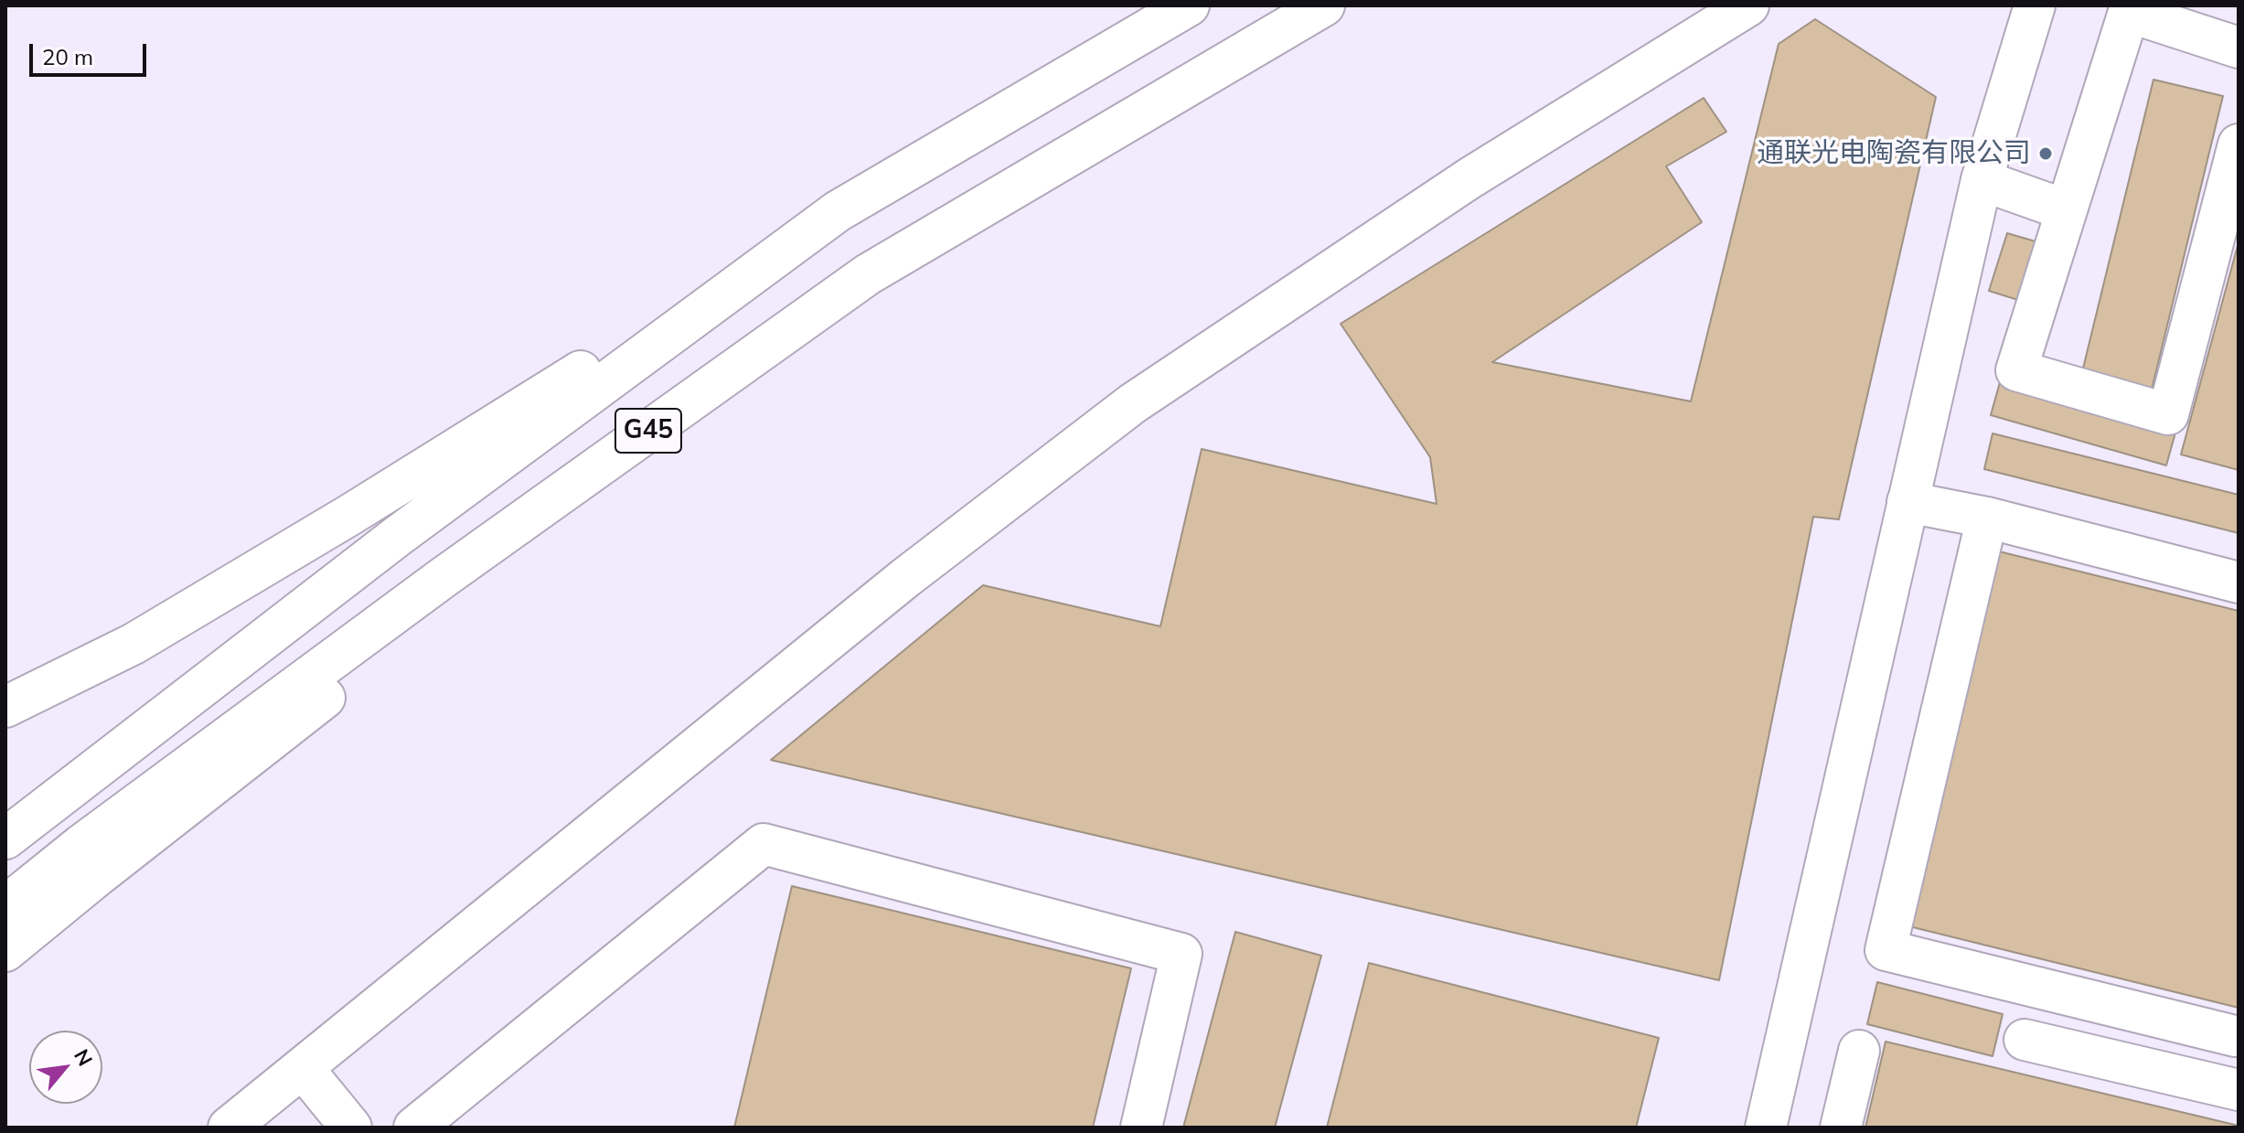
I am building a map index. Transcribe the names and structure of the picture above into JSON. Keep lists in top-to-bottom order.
{
  "streets": {
    "main road": ["G45"]
  },
  "places": ["通联光电陶瓷有限公司"],
  "scale_bar": "20 m",
  "north": "top right"
}
